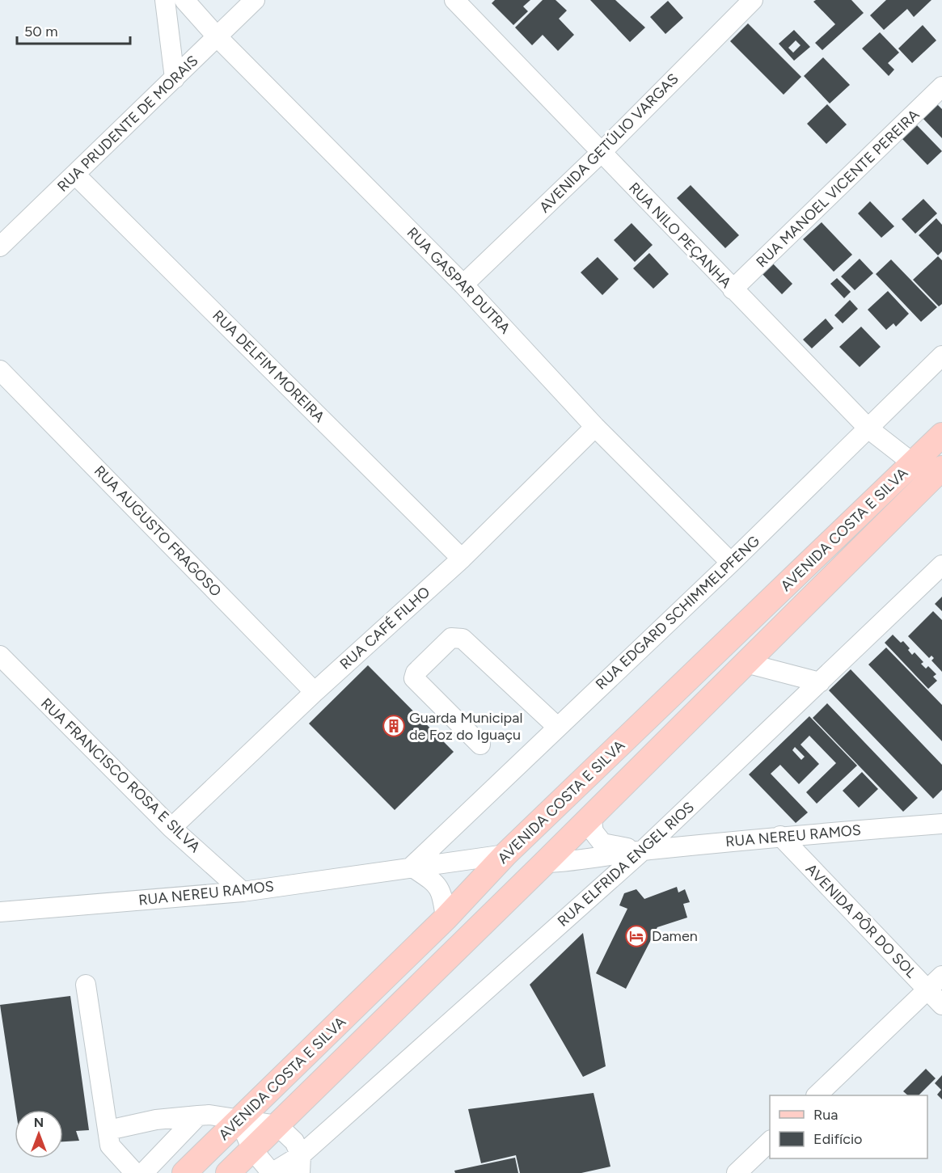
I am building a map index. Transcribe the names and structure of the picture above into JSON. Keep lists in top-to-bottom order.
{
  "streets": {
    "main road": ["AVENIDA COSTA E SILVA"],
    "street": [
      "RUA PRUDENTE DE MORAIS",
      "AVENIDA GETÚLIO VARGAS",
      "RUA MANOEL VICENTE PEREIRA",
      "RUA NILO PEÇANHA",
      "RUA GASPAR DUTRA",
      "RUA DELFIM MOREIRA",
      "RUA AUGUSTO FRAGOSO",
      "RUA EDGARD SCHIMMELPFENG",
      "RUA CAFÉ FILHO",
      "RUA FRANCISCO ROSA E SILVA",
      "RUA NEREU RAMOS",
      "RUA ELFRIDA ENGEL RIOS",
      "AVENIDA PÔR DO SOL"
    ]
  },
  "crossings": [
    ["RUA PRUDENTE DE MORAIS", "RUA GASPAR DUTRA"],
    ["RUA PRUDENTE DE MORAIS", "RUA DELFIM MOREIRA"],
    ["AVENIDA GETÚLIO VARGAS", "RUA NILO PEÇANHA"],
    ["AVENIDA GETÚLIO VARGAS", "RUA GASPAR DUTRA"],
    ["RUA MANOEL VICENTE PEREIRA", "RUA NILO PEÇANHA"],
    ["RUA NILO PEÇANHA", "AVENIDA COSTA E SILVA"],
    ["RUA NILO PEÇANHA", "RUA EDGARD SCHIMMELPFENG"],
    ["RUA GASPAR DUTRA", "RUA EDGARD SCHIMMELPFENG"],
    ["RUA GASPAR DUTRA", "RUA CAFÉ FILHO"],
    ["RUA DELFIM MOREIRA", "RUA CAFÉ FILHO"],
    ["AVENIDA COSTA E SILVA", "RUA NEREU RAMOS"],
    ["RUA AUGUSTO FRAGOSO", "RUA CAFÉ FILHO"],
    ["RUA EDGARD SCHIMMELPFENG", "RUA NEREU RAMOS"],
    ["RUA CAFÉ FILHO", "RUA FRANCISCO ROSA E SILVA"],
    ["RUA FRANCISCO ROSA E SILVA", "RUA NEREU RAMOS"],
    ["RUA NEREU RAMOS", "RUA ELFRIDA ENGEL RIOS"],
    ["RUA NEREU RAMOS", "AVENIDA PÔR DO SOL"]
  ],
  "places": {
    "building": ["Guarda Municipal de Foz do Iguaçu"],
    "hotel": ["Damen"]
  },
  "legend": ["Rua", "Edifício"],
  "scale_bar": "50 m",
  "north": "top"
}
